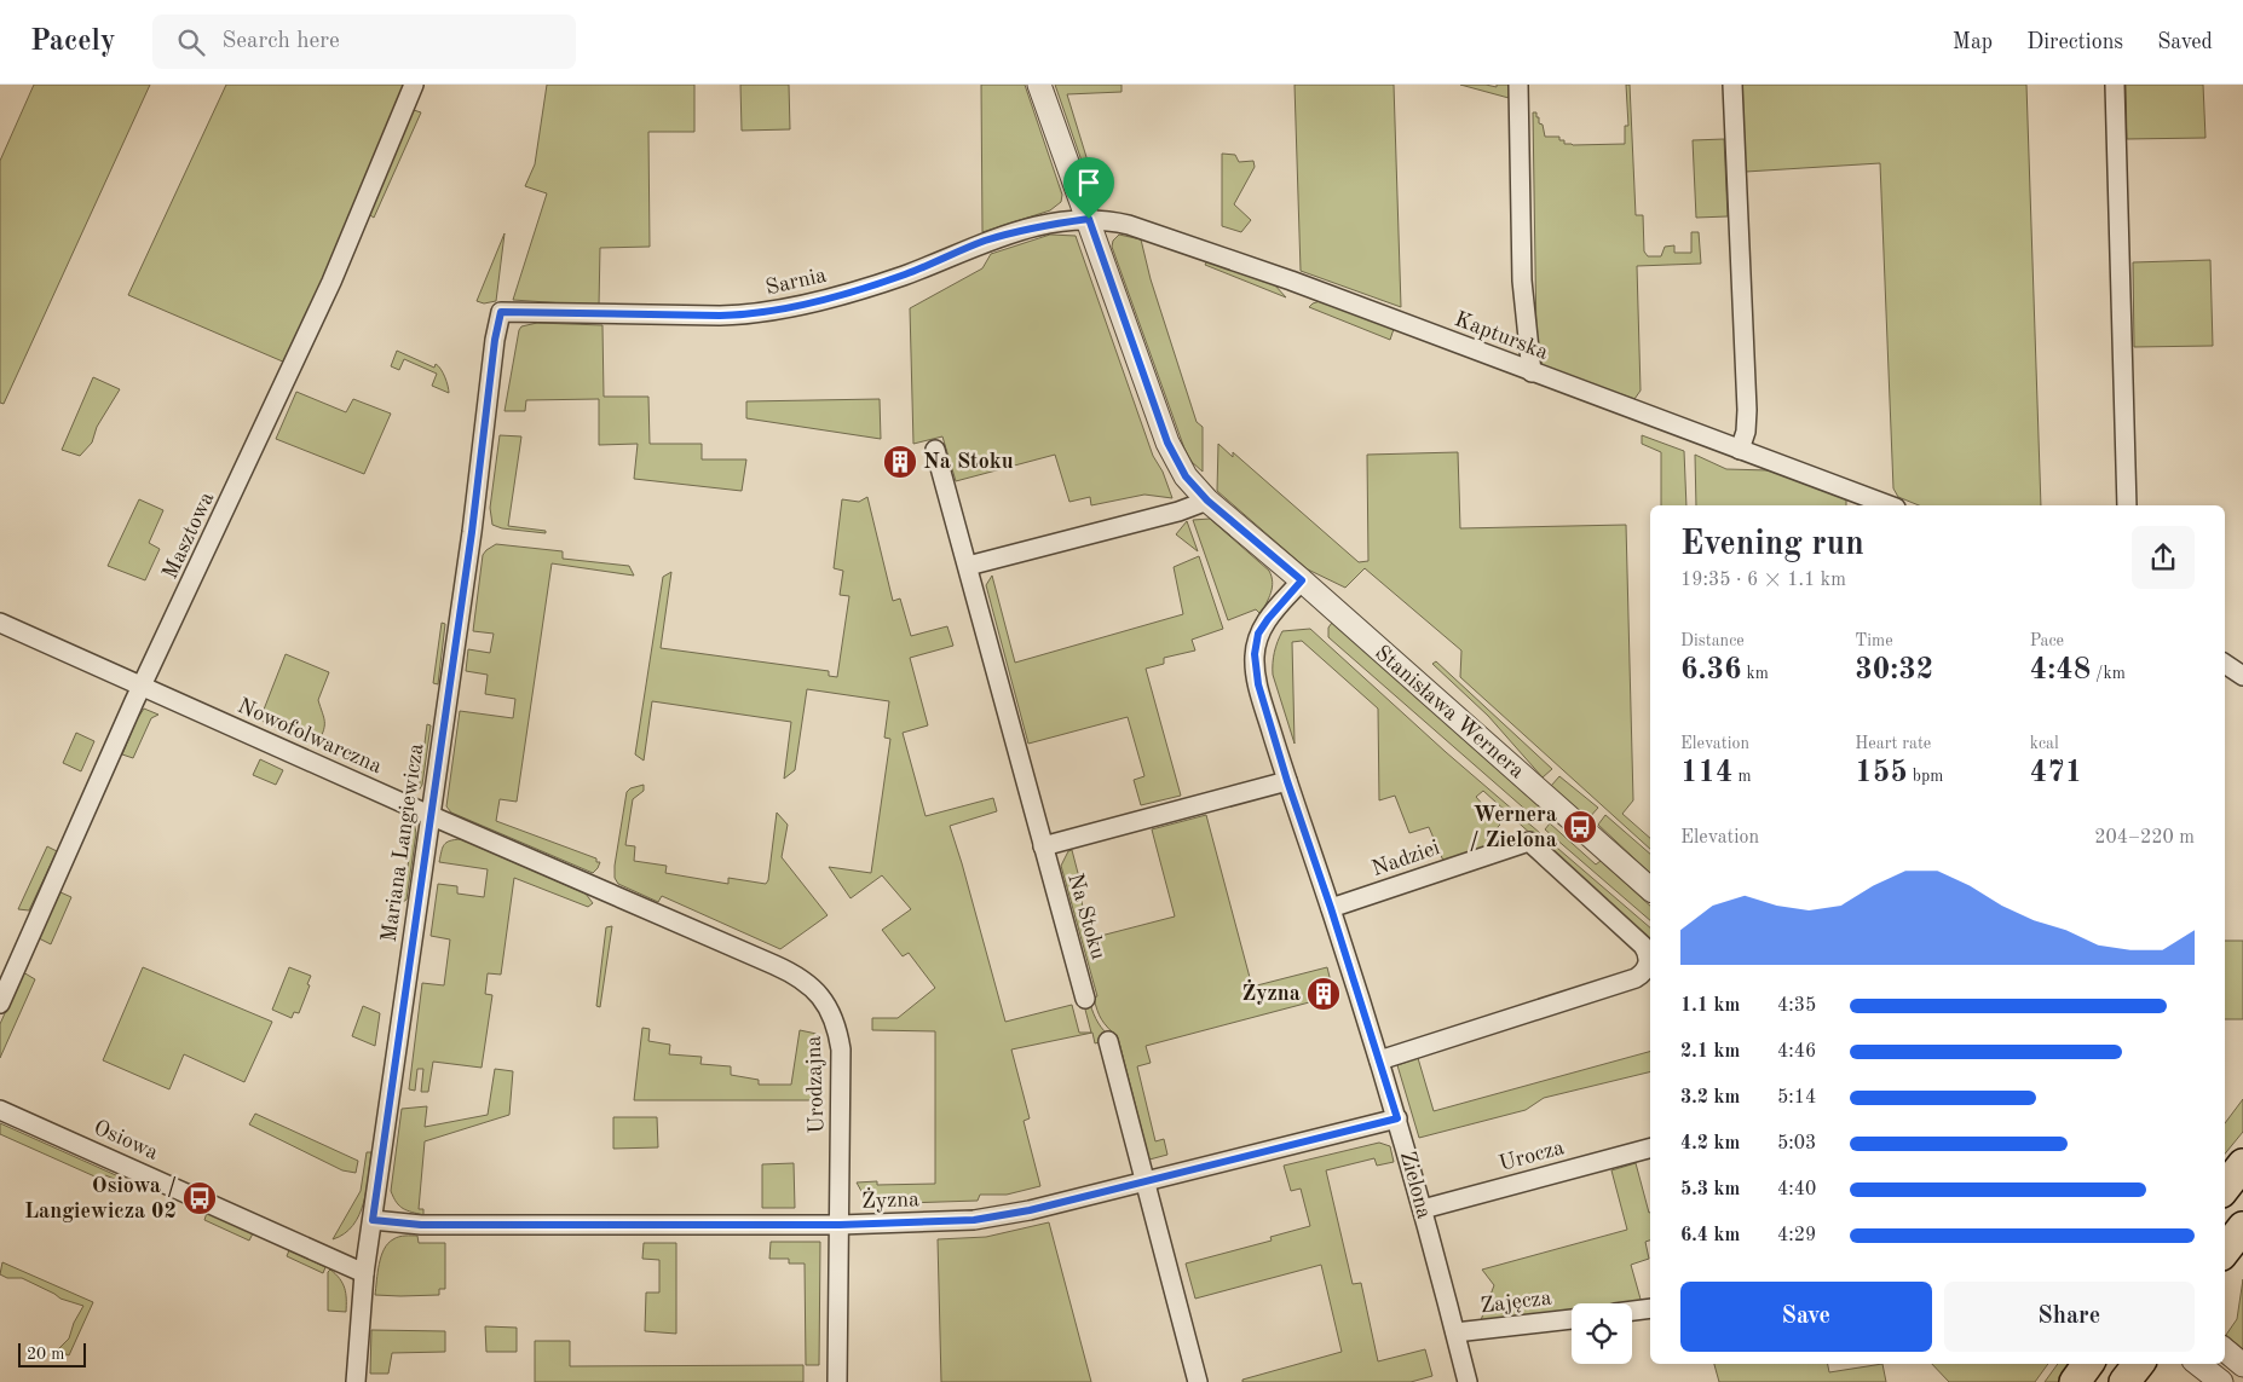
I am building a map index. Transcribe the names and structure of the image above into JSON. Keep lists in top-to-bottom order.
{
  "streets": {
    "street": [
      "Sarnia",
      "Kapturska",
      "Masztowa",
      "Stanisława Wernera",
      "Nowofolwarczna",
      "Mariana Langiewicza",
      "Nadziei",
      "Na Stoku",
      "Urodzajna",
      "Osiowa",
      "Urocza",
      "Zielona",
      "Żyzna",
      "Zajęcza"
    ]
  },
  "crossings": [
    ["Sarnia", "Kapturska"],
    ["Sarnia", "Mariana Langiewicza"],
    ["Masztowa", "Nowofolwarczna"],
    ["Stanisława Wernera", "Zielona"],
    ["Nowofolwarczna", "Mariana Langiewicza"],
    ["Nowofolwarczna", "Urodzajna"],
    ["Mariana Langiewicza", "Osiowa"],
    ["Mariana Langiewicza", "Żyzna"],
    ["Nadziei", "Zielona"],
    ["Urodzajna", "Żyzna"],
    ["Urocza", "Zielona"],
    ["Zielona", "Żyzna"],
    ["Zielona", "Zajęcza"]
  ],
  "places": {
    "building": ["Na Stoku", "Żyzna"],
    "bus stop": ["Wernera / Zielona", "Osiowa / Langiewicza 02"]
  },
  "scale_bar": "20 m",
  "page": {
    "header": "Pacely",
    "search": "Search here",
    "nav": ["Map", "Directions", "Saved"],
    "heading": ["Evening run", "19:35 · 6 × 1.1 km"],
    "stats": [
      ["Distance", "6.36 km"],
      ["Time", "30:32"],
      ["Pace", "4:48 /km"],
      ["Elevation", "114 m"],
      ["Heart rate", "155 bpm"],
      ["kcal", "471"]
    ],
    "chart": ["Elevation", "204–220 m"],
    "list": [
      {
        "name": "1.1 km",
        "note": "4:35"
      },
      {
        "name": "2.1 km",
        "note": "4:46"
      },
      {
        "name": "3.2 km",
        "note": "5:14"
      },
      {
        "name": "4.2 km",
        "note": "5:03"
      },
      {
        "name": "5.3 km",
        "note": "4:40"
      },
      {
        "name": "6.4 km",
        "note": "4:29"
      }
    ],
    "buttons": ["Save", "Share"],
    "scale": "20 m"
  }
}
